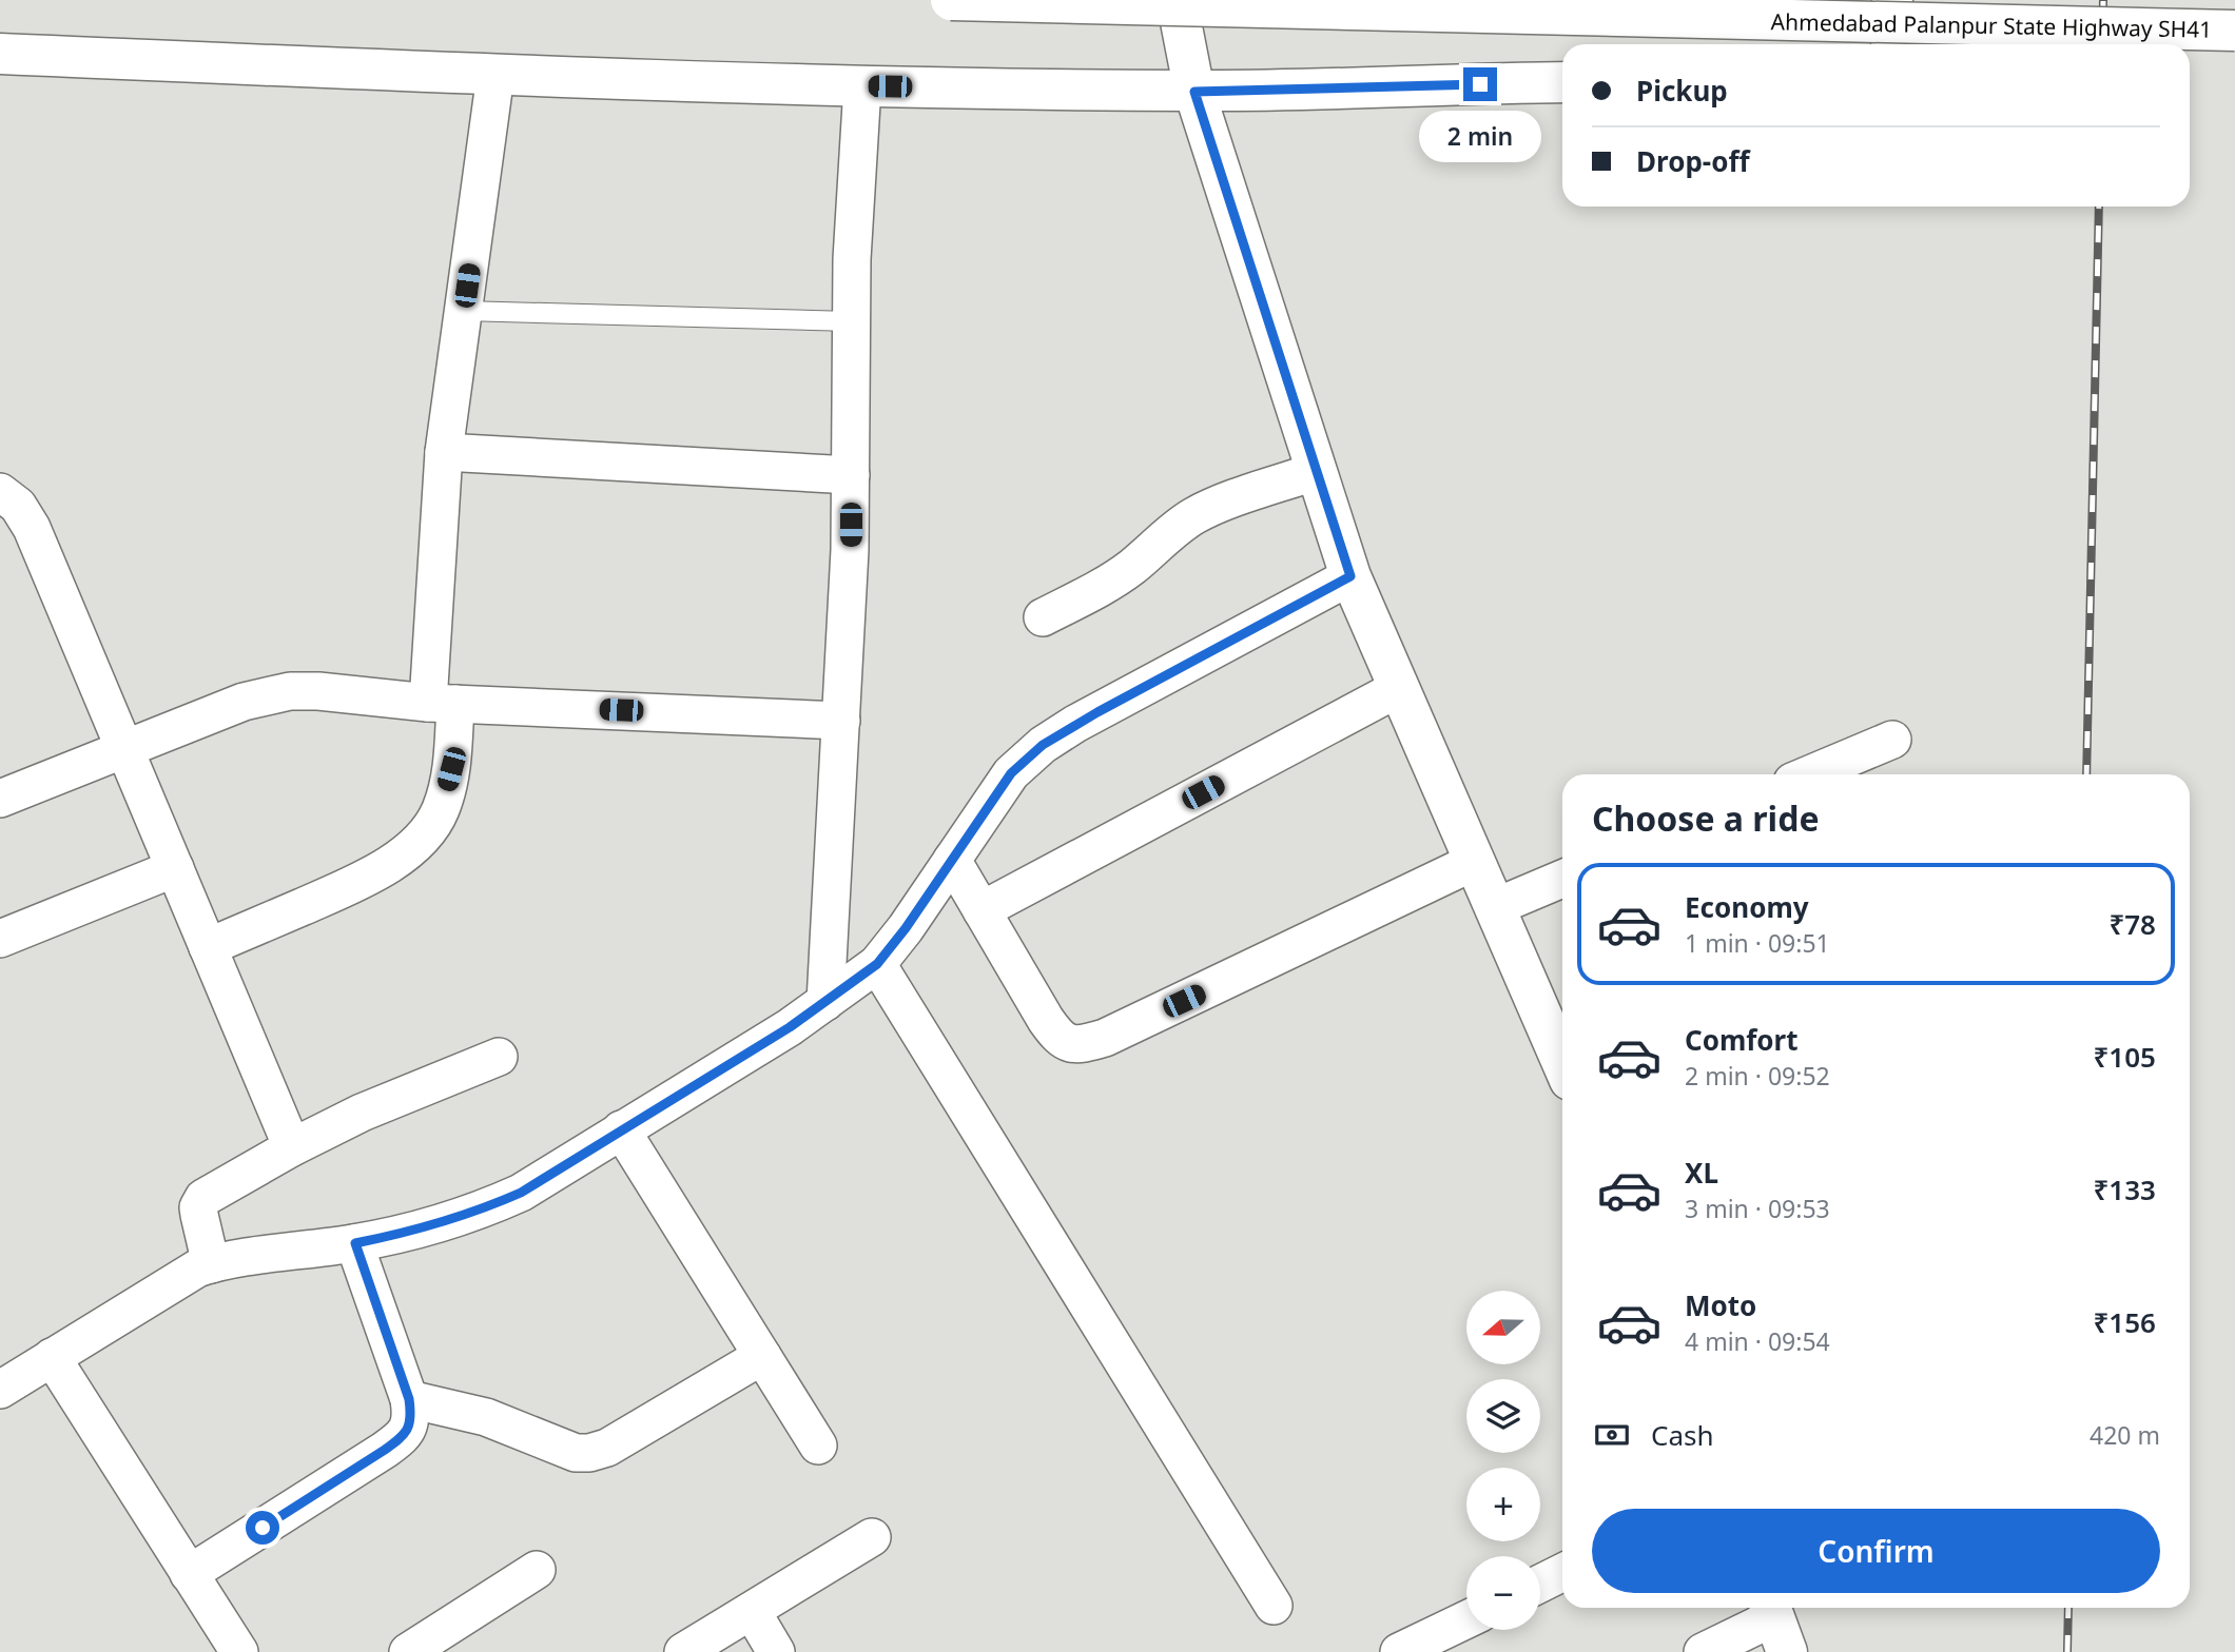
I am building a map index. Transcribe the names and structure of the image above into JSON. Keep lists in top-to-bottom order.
{
  "streets": {
    "street": ["Ahmedabad Palanpur State Highway SH41"]
  },
  "north": "left",
  "page": {
    "banner": ["Pickup", "Drop-off"],
    "bubble": "2 min",
    "heading": "Choose a ride",
    "list": [
      {
        "name": "Economy",
        "note": "1 min · 09:51",
        "value": "₹78"
      },
      {
        "name": "Comfort",
        "note": "2 min · 09:52",
        "value": "₹105"
      },
      {
        "name": "XL",
        "note": "3 min · 09:53",
        "value": "₹133"
      },
      {
        "name": "Moto",
        "note": "4 min · 09:54",
        "value": "₹156"
      }
    ],
    "map_buttons": ["+", "−"],
    "pay": ["Cash", "420 m"],
    "buttons": "Confirm"
  }
}
